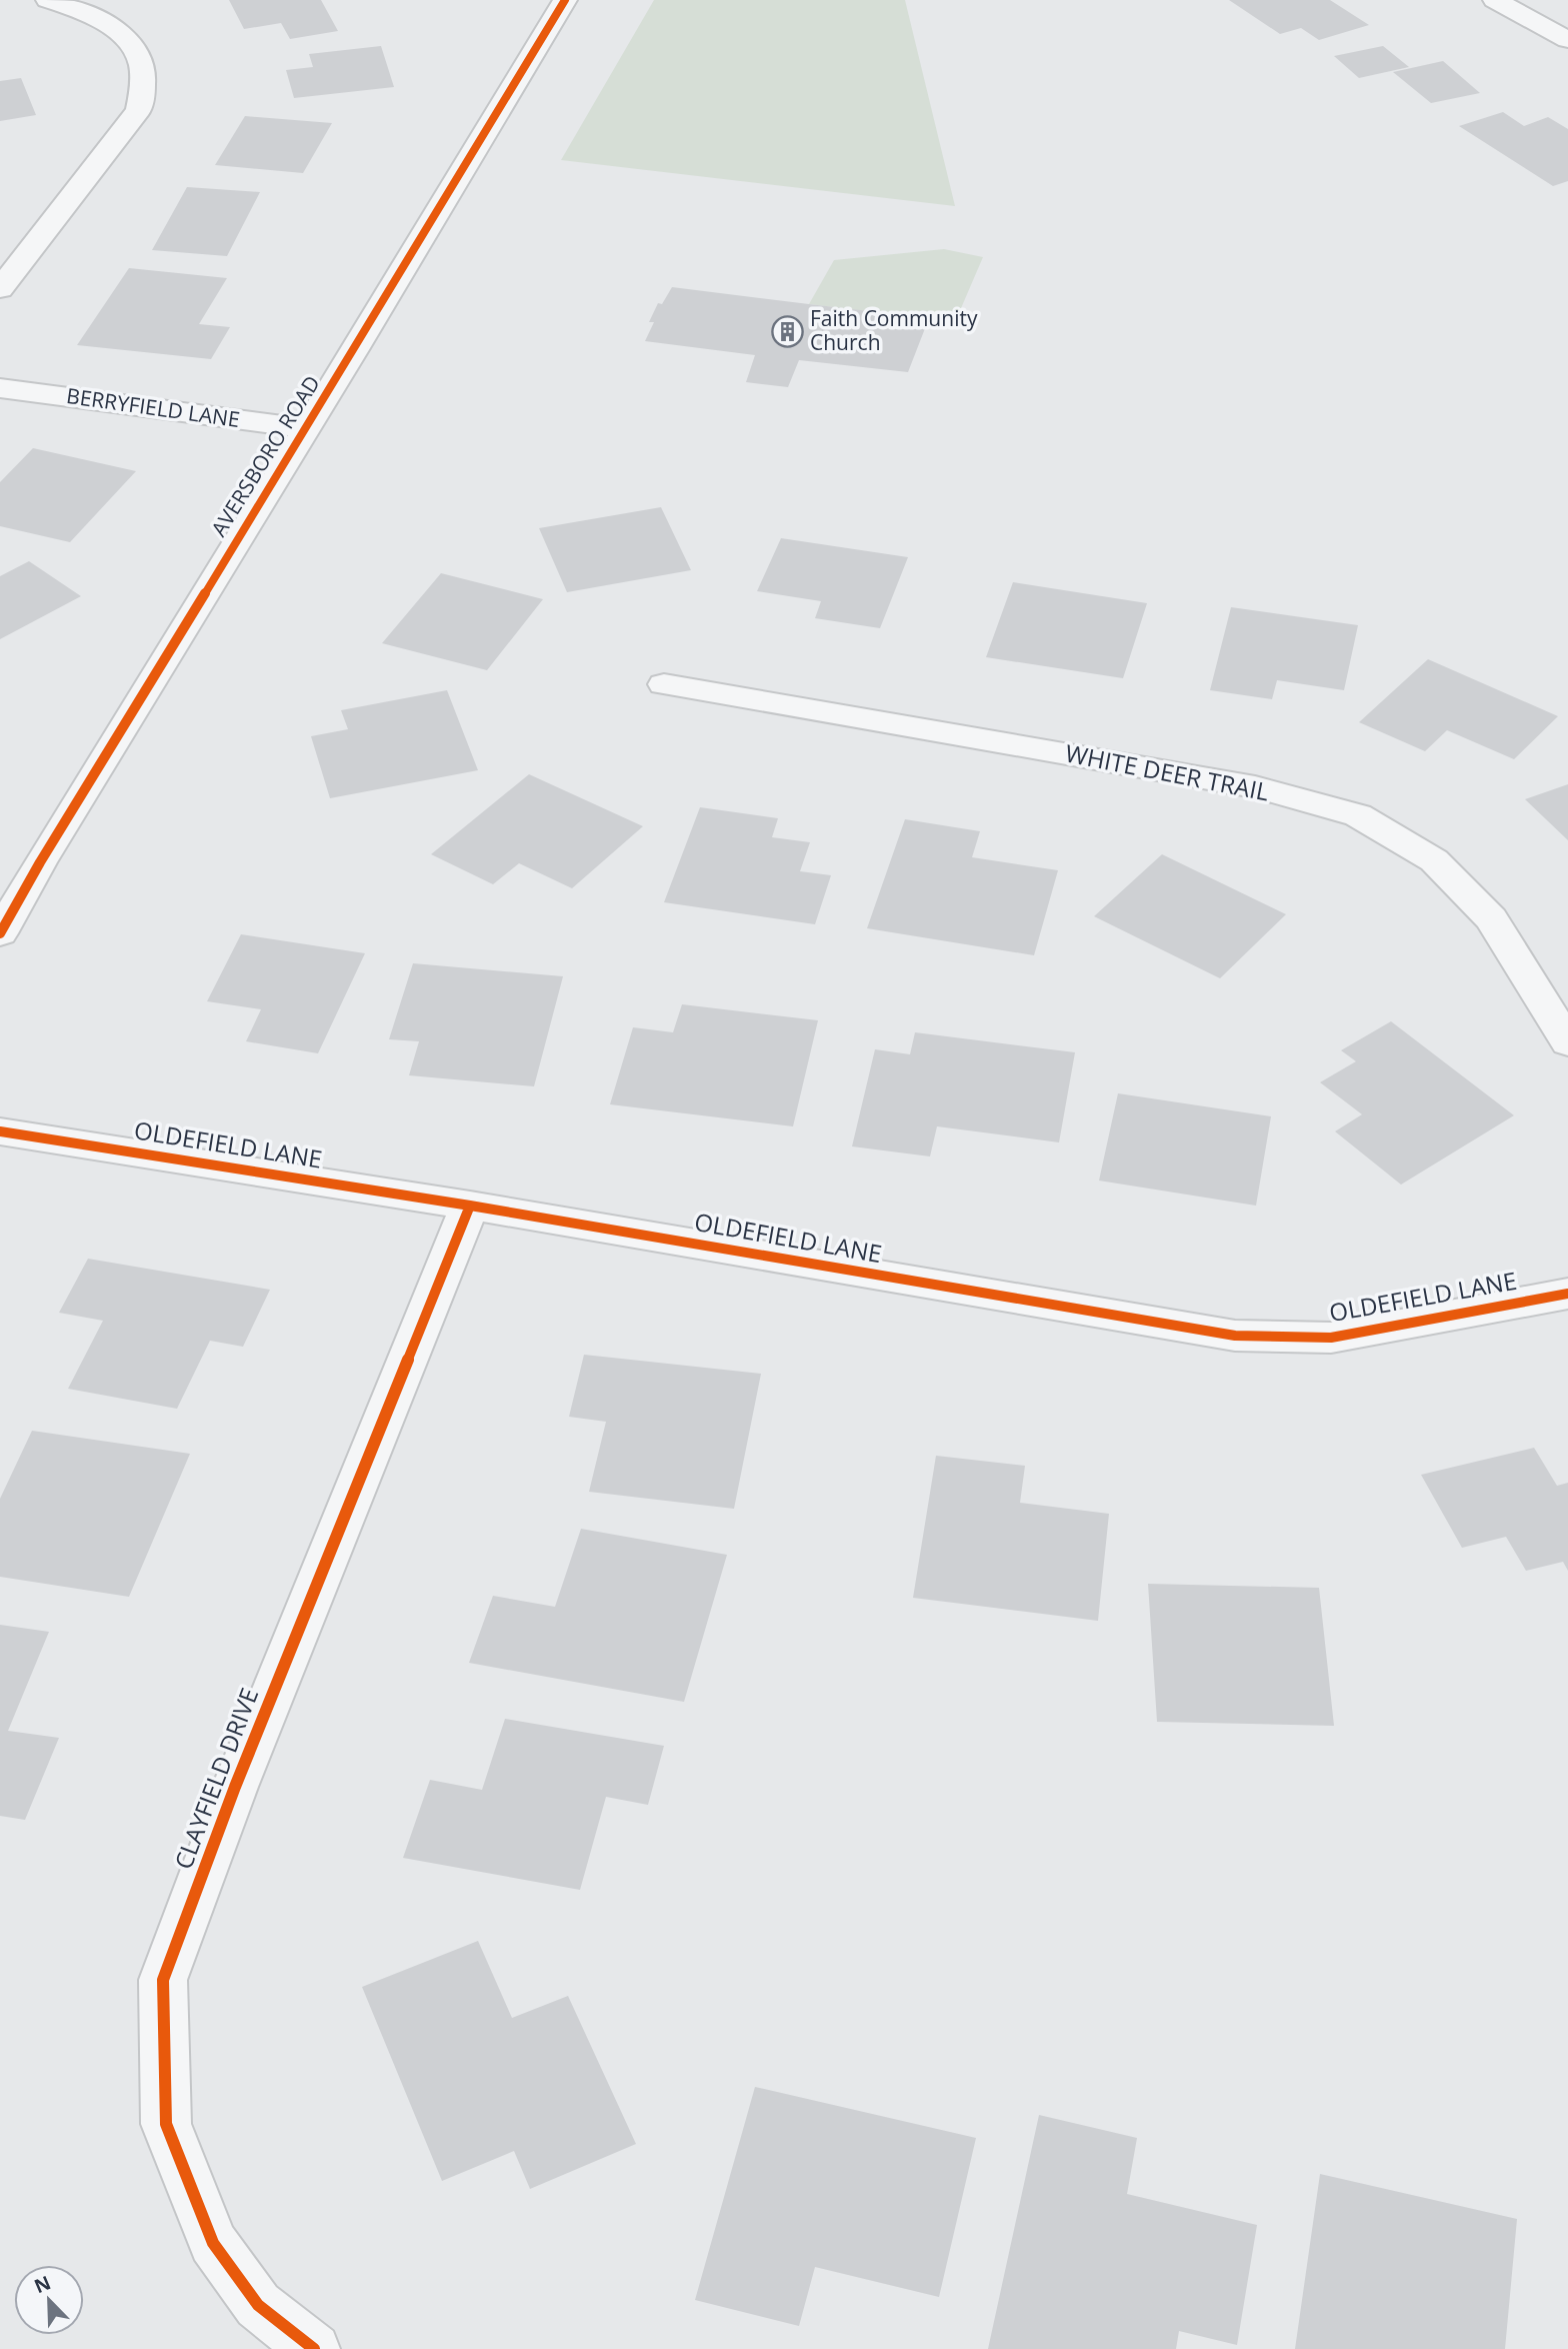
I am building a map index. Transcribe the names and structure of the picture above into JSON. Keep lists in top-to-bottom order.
{
  "streets": {
    "street": [
      "BERRYFIELD LANE",
      "AVERSBORO ROAD",
      "WHITE DEER TRAIL",
      "OLDEFIELD LANE",
      "CLAYFIELD DRIVE"
    ]
  },
  "crossings": [
    ["BERRYFIELD LANE", "AVERSBORO ROAD"],
    ["OLDEFIELD LANE", "CLAYFIELD DRIVE"]
  ],
  "places": {
    "building": ["Faith Community Church"]
  },
  "north": "top left"
}
